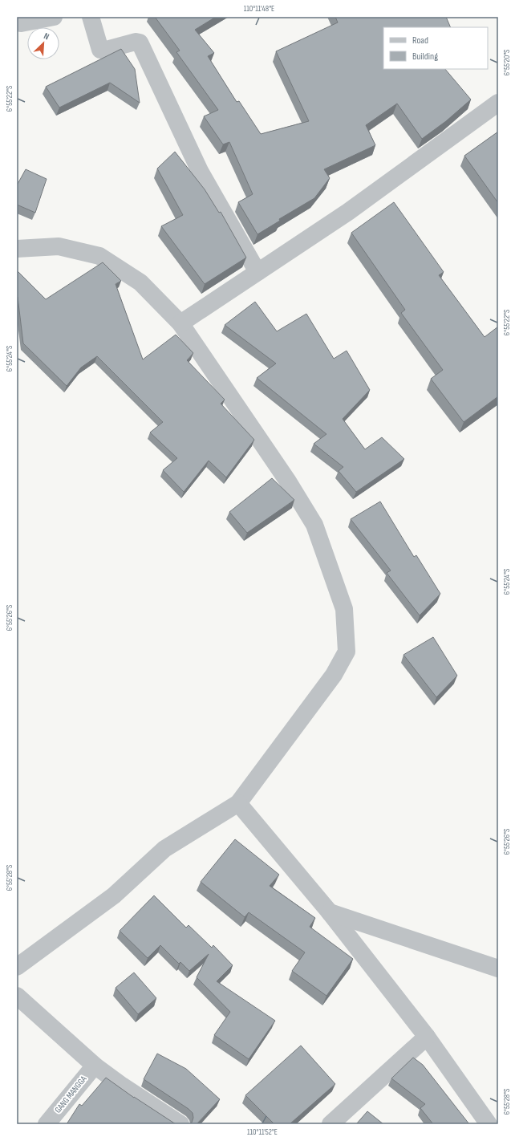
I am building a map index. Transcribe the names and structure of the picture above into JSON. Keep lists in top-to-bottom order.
{
  "streets": {
    "street": ["GANG MANGGA"]
  },
  "legend": ["Road", "Building"],
  "north": "top right",
  "coordinates": [
    "110°11'48\"E",
    "6°55'20\"S",
    "6°55'22\"S",
    "6°55'24\"S",
    "6°55'26\"S",
    "6°55'28\"S",
    "110°11'52\"E"
  ]
}
